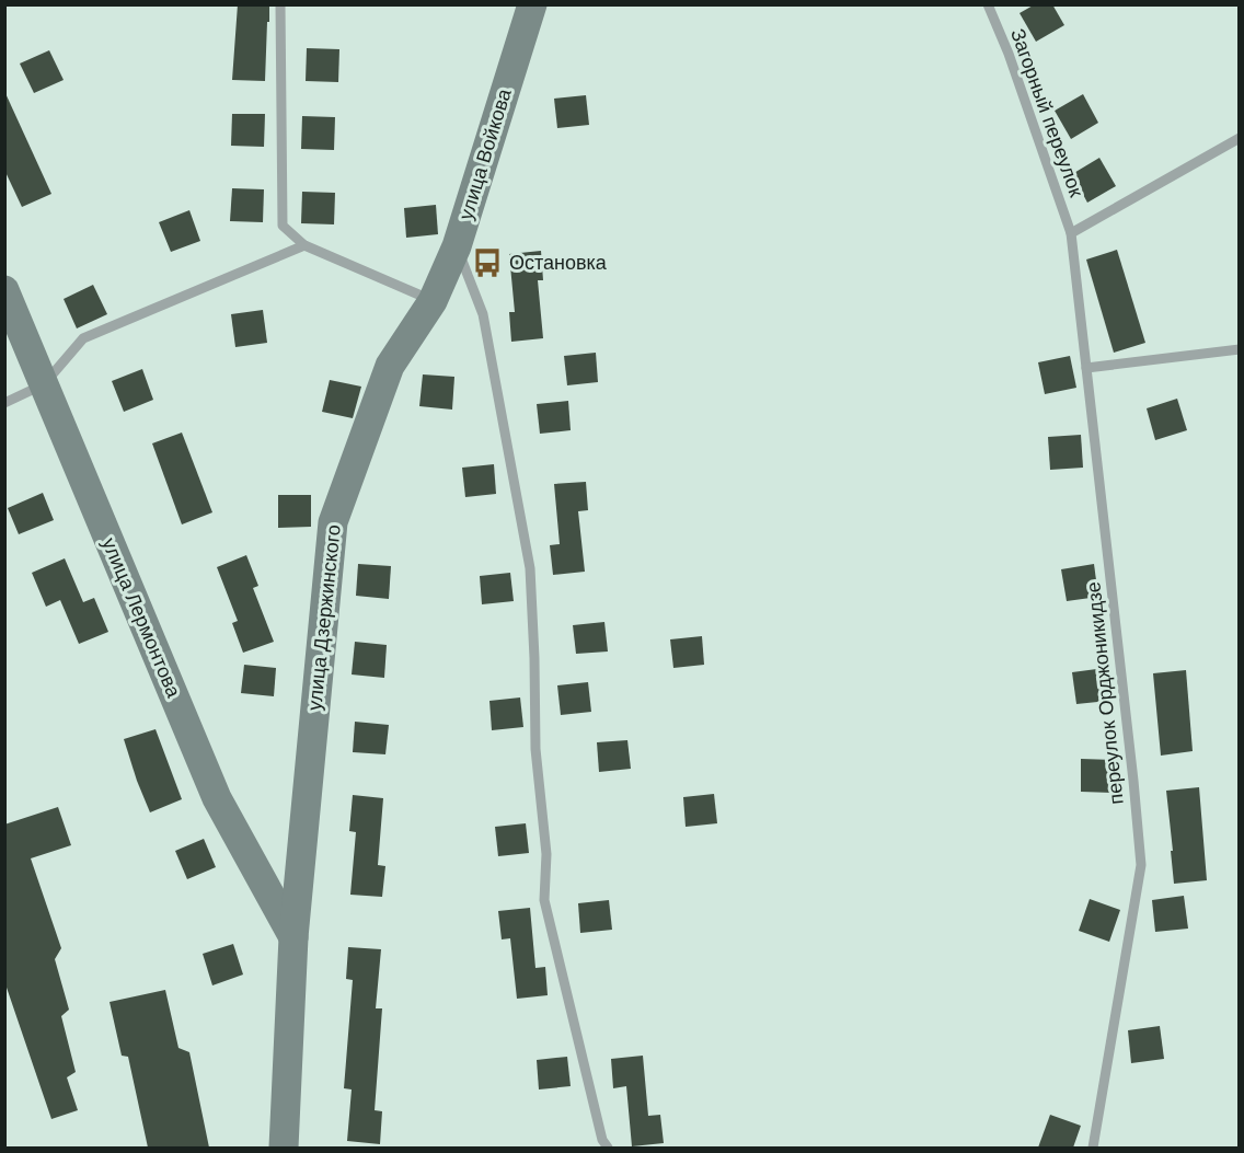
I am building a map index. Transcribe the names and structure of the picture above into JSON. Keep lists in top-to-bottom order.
{
  "streets": {
    "street": ["улица Войкова", "улица Лермонтова", "улица Дзержинского"],
    "lane": ["Загорный переулок", "переулок Орджоникидзе"]
  },
  "crossings": [
    ["Загорный переулок", "переулок Орджоникидзе"],
    ["улица Войкова", "улица Дзержинского"],
    ["улица Лермонтова", "улица Дзержинского"]
  ],
  "places": {
    "bus stop": ["Остановка"]
  }
}
